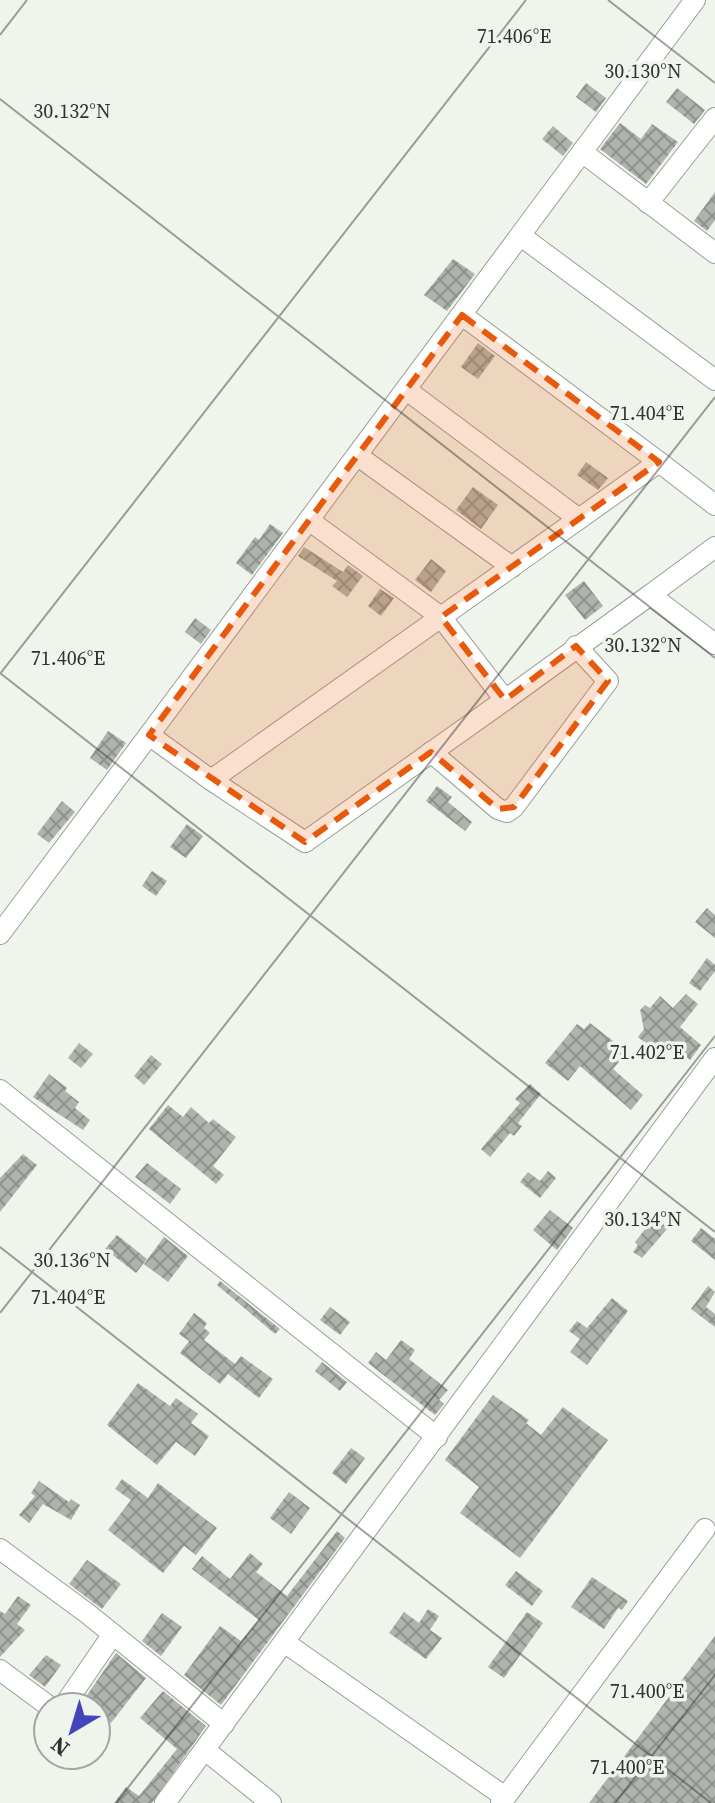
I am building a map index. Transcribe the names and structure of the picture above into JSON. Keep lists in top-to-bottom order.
{
  "north": "bottom left",
  "coordinates": [
    "71.406°E",
    "30.130°N",
    "30.132°N",
    "71.404°E",
    "71.402°E",
    "30.134°N",
    "30.136°N",
    "71.400°E"
  ]
}
